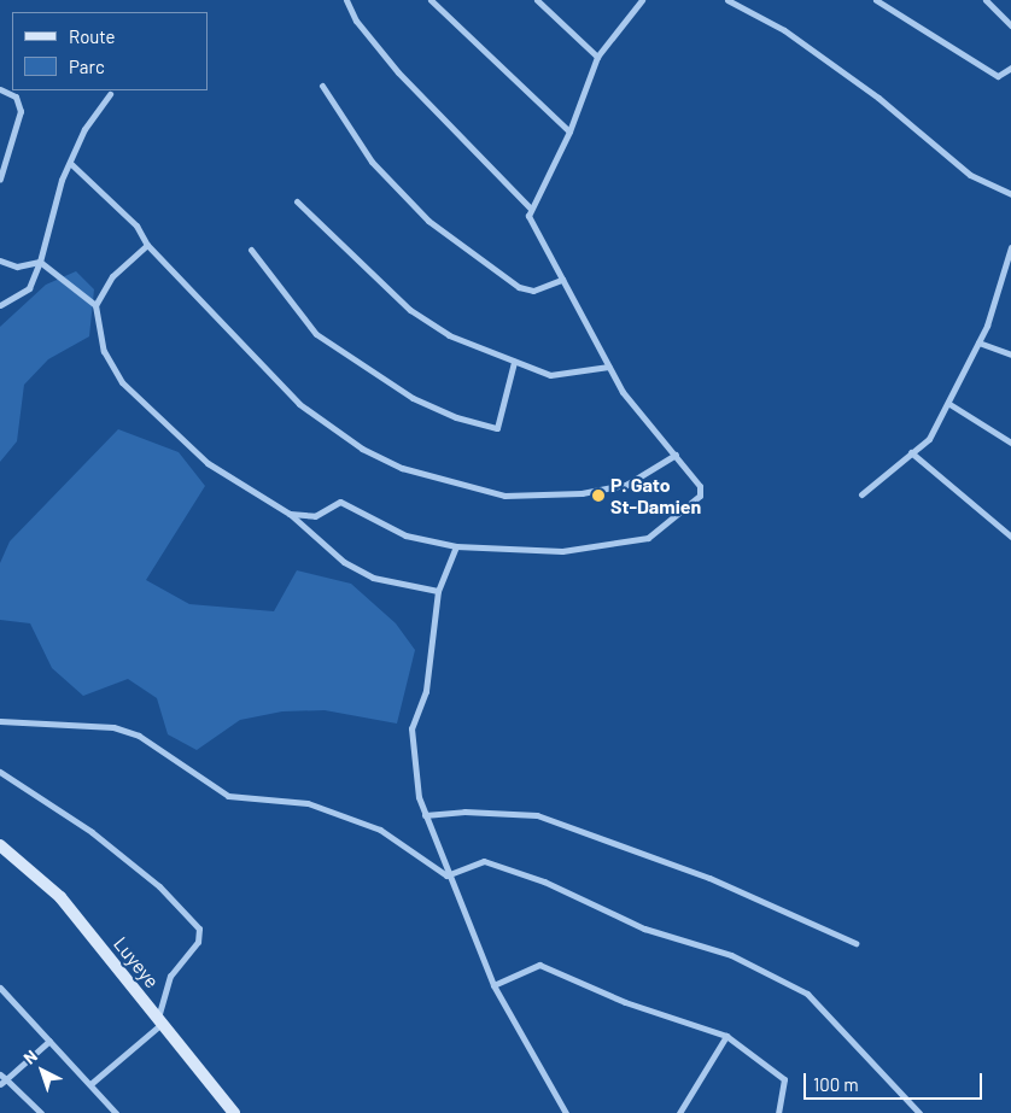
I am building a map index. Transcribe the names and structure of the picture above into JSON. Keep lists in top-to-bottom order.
{
  "streets": {
    "street": ["Luyeye"]
  },
  "places": ["P. Gato St-Damien"],
  "legend": ["Route", "Parc"],
  "scale_bar": "100 m",
  "north": "top left"
}
